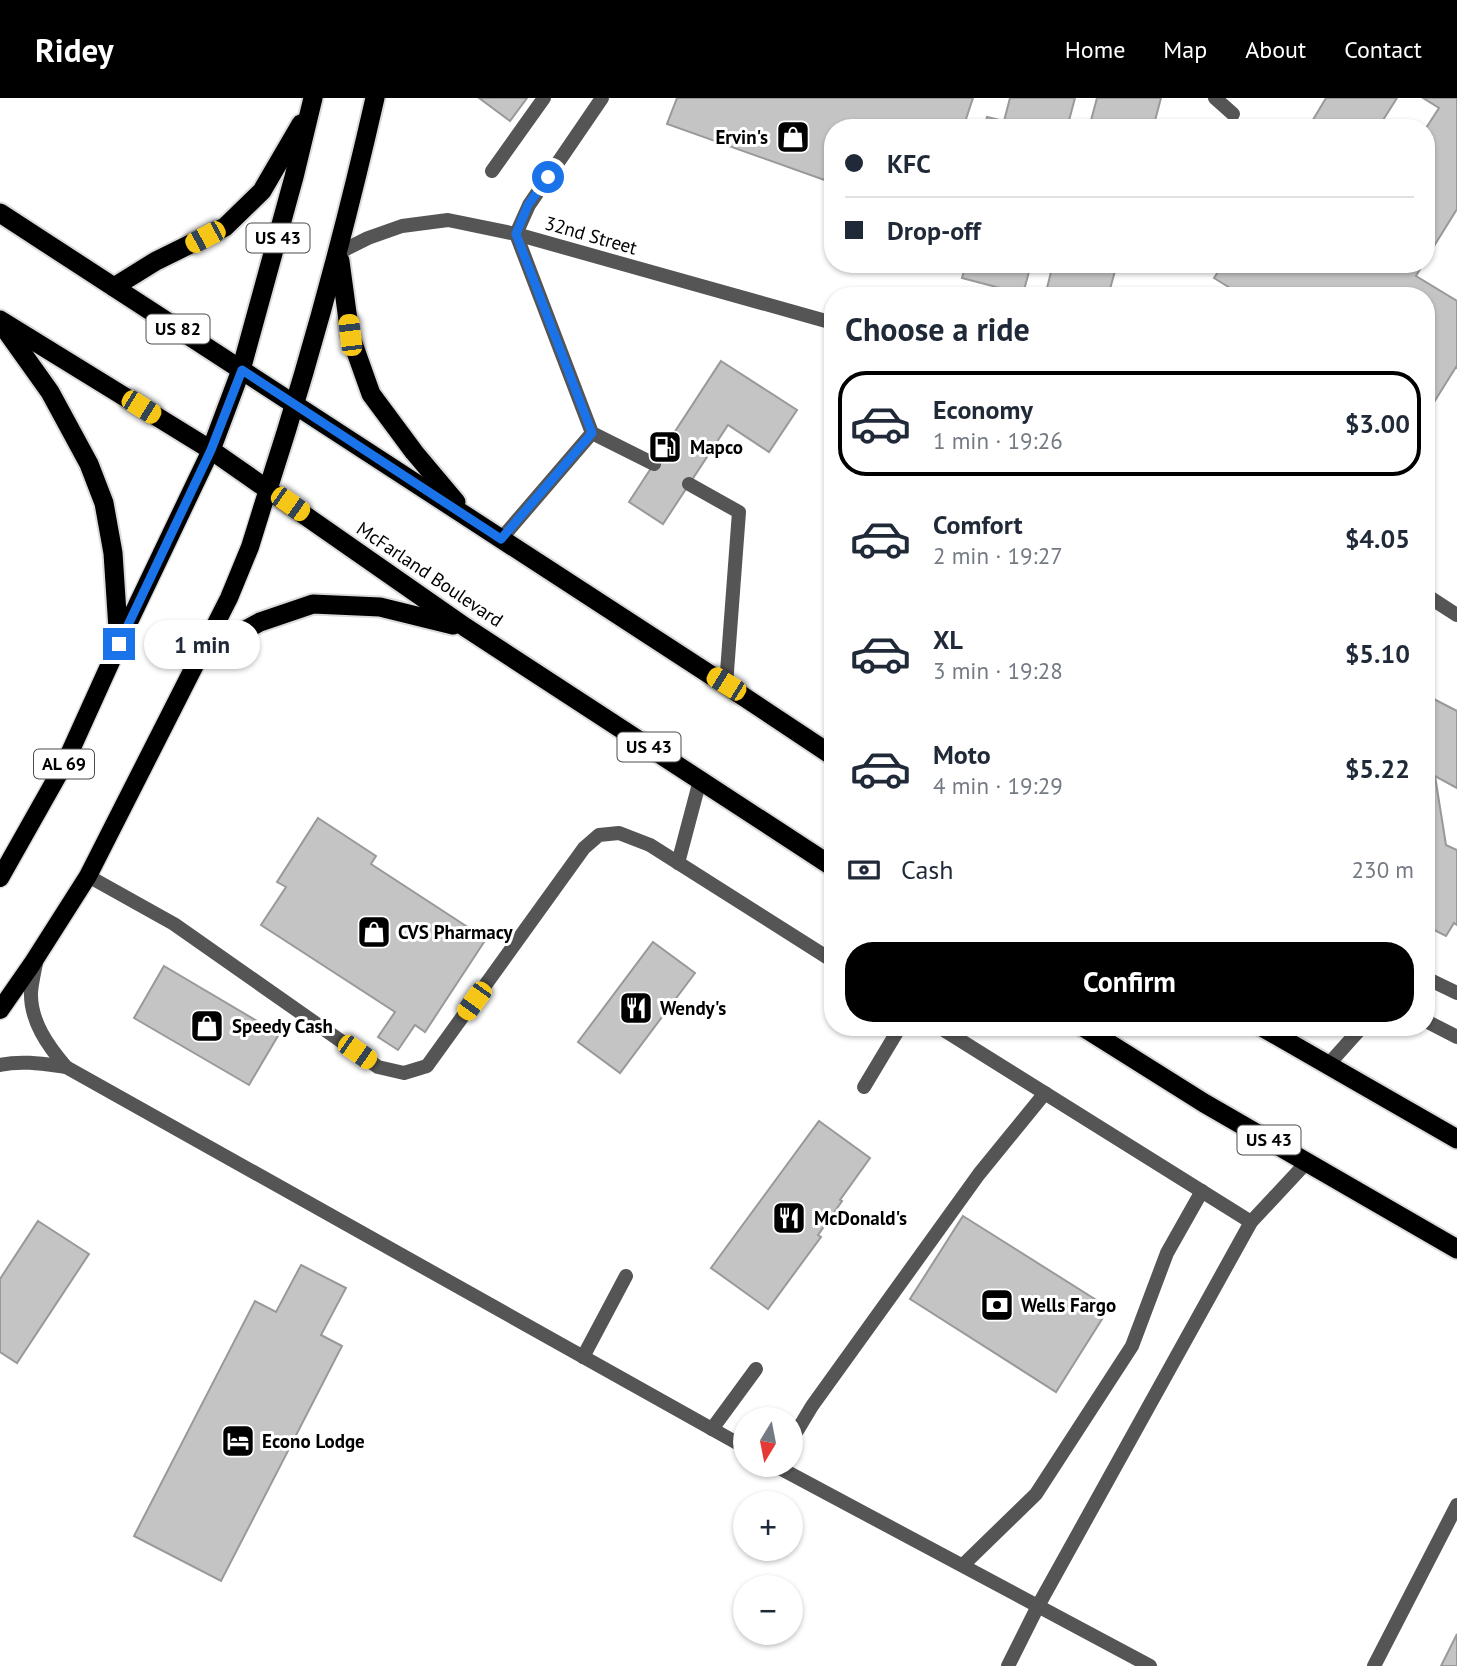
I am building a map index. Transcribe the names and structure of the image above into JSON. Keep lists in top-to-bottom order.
{
  "streets": {
    "highway": [
      "US 43",
      "US 82",
      "McFarland Boulevard",
      "AL 69"
    ],
    "street": ["32nd Street"]
  },
  "crossings": [
    ["32nd Street", "US 43"],
    ["US 43", "US 82"],
    ["US 43", "AL 69"],
    ["US 82", "AL 69"],
    ["McFarland Boulevard", "AL 69"]
  ],
  "places": {
    "shop": ["Ervin's", "CVS Pharmacy", "Speedy Cash"],
    "fuel station": ["Mapco"],
    "restaurant": ["Wendy's", "McDonald's"],
    "bank": ["Wells Fargo"],
    "hotel": ["Econo Lodge"]
  },
  "north": "bottom",
  "page": {
    "header": "Ridey",
    "nav": [
      "Home",
      "Map",
      "About",
      "Contact"
    ],
    "banner": ["KFC", "Drop-off"],
    "heading": "Choose a ride",
    "list": [
      {
        "name": "Economy",
        "note": "1 min · 19:26",
        "value": "$3.00"
      },
      {
        "name": "Comfort",
        "note": "2 min · 19:27",
        "value": "$4.05"
      },
      {
        "name": "XL",
        "note": "3 min · 19:28",
        "value": "$5.10"
      },
      {
        "name": "Moto",
        "note": "4 min · 19:29",
        "value": "$5.22"
      }
    ],
    "bubble": "1 min",
    "pay": ["Cash", "230 m"],
    "buttons": "Confirm",
    "map_buttons": ["+", "−"]
  }
}
